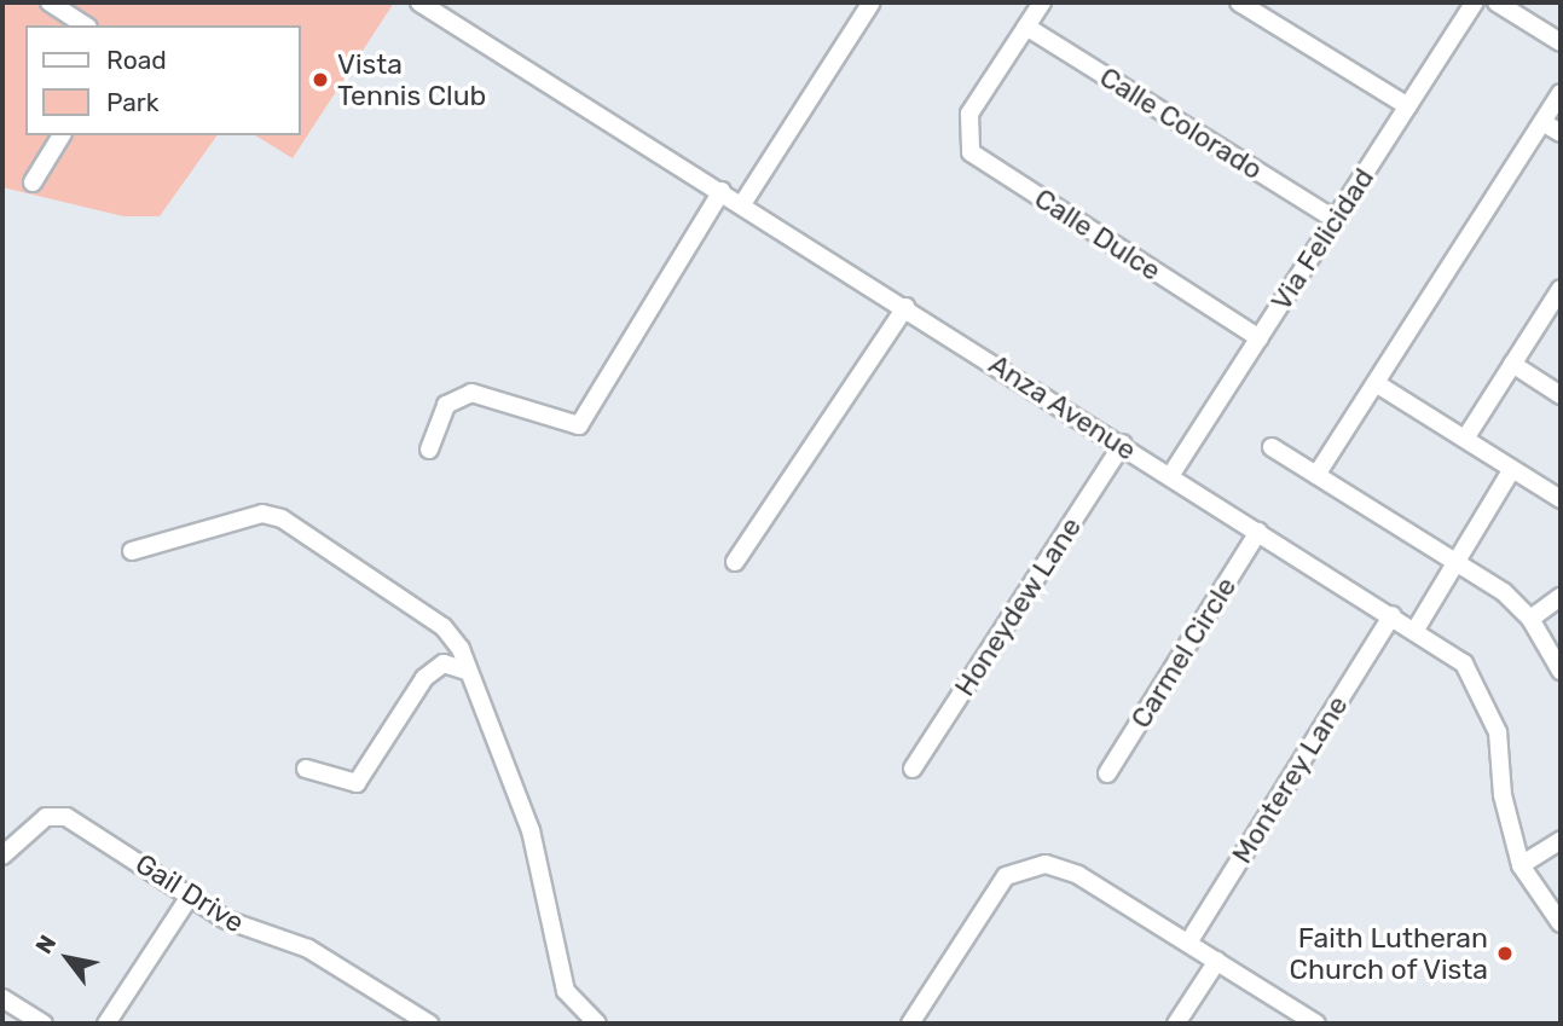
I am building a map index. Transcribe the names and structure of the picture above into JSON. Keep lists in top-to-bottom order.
{
  "streets": {
    "street": [
      "Calle Colorado",
      "Calle Dulce",
      "Via Felicidad",
      "Anza Avenue",
      "Honeydew Lane",
      "Carmel Circle",
      "Monterey Lane",
      "Gail Drive"
    ]
  },
  "crossings": [
    ["Calle Colorado", "Calle Dulce"],
    ["Calle Colorado", "Via Felicidad"],
    ["Calle Dulce", "Via Felicidad"],
    ["Via Felicidad", "Anza Avenue"],
    ["Anza Avenue", "Honeydew Lane"],
    ["Anza Avenue", "Carmel Circle"],
    ["Anza Avenue", "Monterey Lane"]
  ],
  "places": ["Vista Tennis Club", "Faith Lutheran Church of Vista"],
  "legend": ["Road", "Park"],
  "north": "top left"
}
